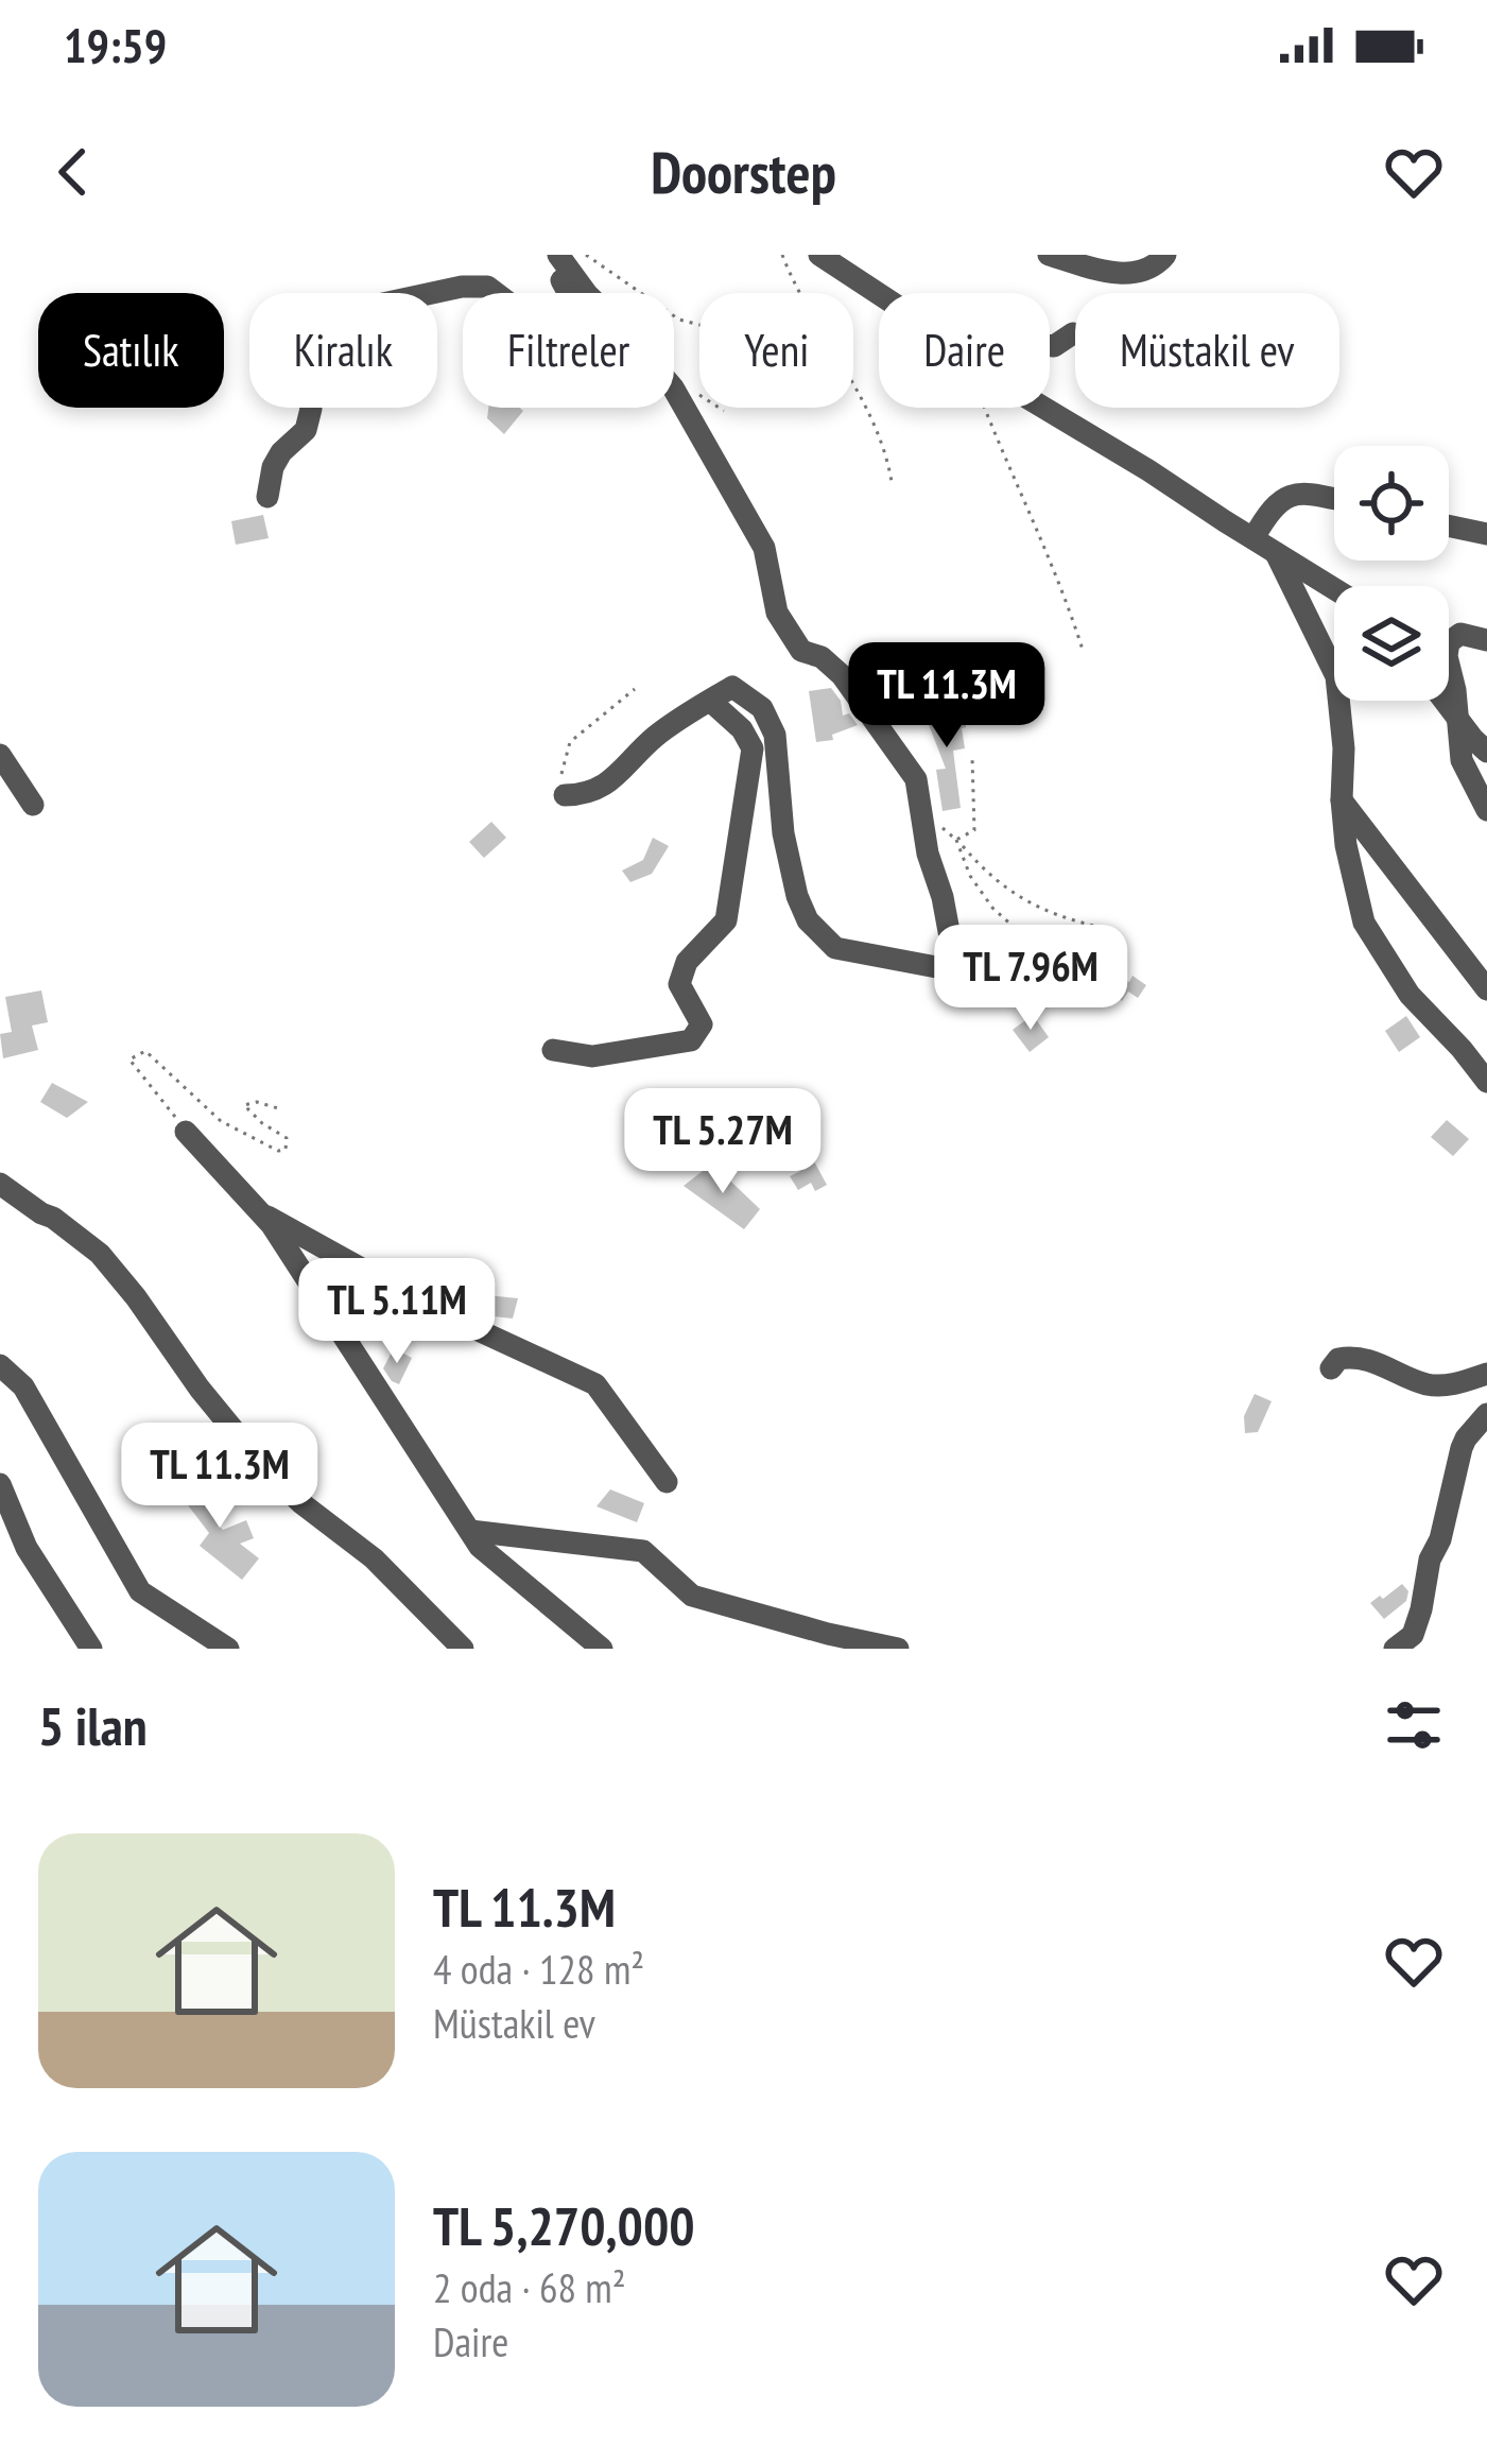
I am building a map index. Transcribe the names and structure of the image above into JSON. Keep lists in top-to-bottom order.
{
  "page": {
    "status": "19:59",
    "header": "Doorstep",
    "chip": [
      "Satılık",
      "Kiralık",
      "Filtreler",
      "Yeni",
      "Daire",
      "Müstakil ev"
    ],
    "price": [
      "TL 11.3M",
      "TL 7.96M",
      "TL 5.27M",
      "TL 5.11M",
      "TL 11.3M"
    ],
    "heading": "5 ilan",
    "list": [
      {
        "name": "TL 11.3M",
        "note": "4 oda · 128 m² · Müstakil ev"
      },
      {
        "name": "TL 5,270,000",
        "note": "2 oda · 68 m² · Daire"
      }
    ]
  }
}
